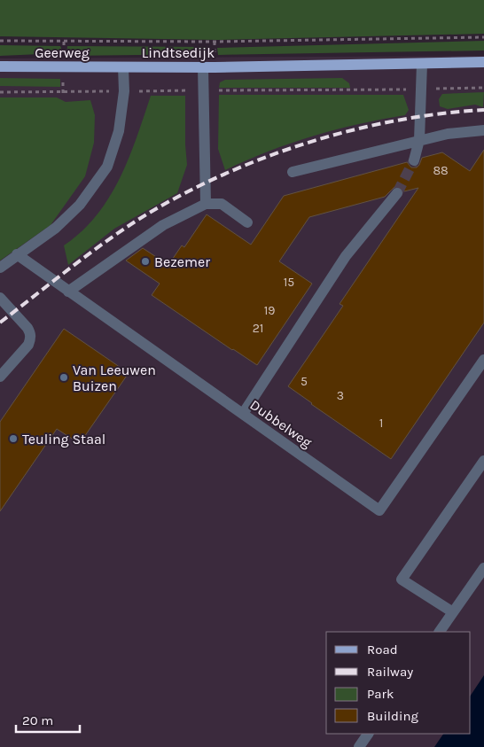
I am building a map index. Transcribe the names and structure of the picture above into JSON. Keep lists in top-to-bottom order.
{
  "streets": {
    "main road": ["Geerweg", "Lindtsedijk"],
    "street": ["Dubbelweg"]
  },
  "crossings": [
    ["Geerweg", "Lindtsedijk"],
    ["Lindtsedijk", "Dubbelweg"]
  ],
  "places": ["Bezemer", "Van Leeuwen Buizen", "Teuling Staal"],
  "house_numbers": [
    "88",
    "15",
    "19",
    "21",
    "5",
    "3",
    "1"
  ],
  "legend": [
    "Road",
    "Railway",
    "Park",
    "Building"
  ],
  "scale_bar": "20 m"
}
